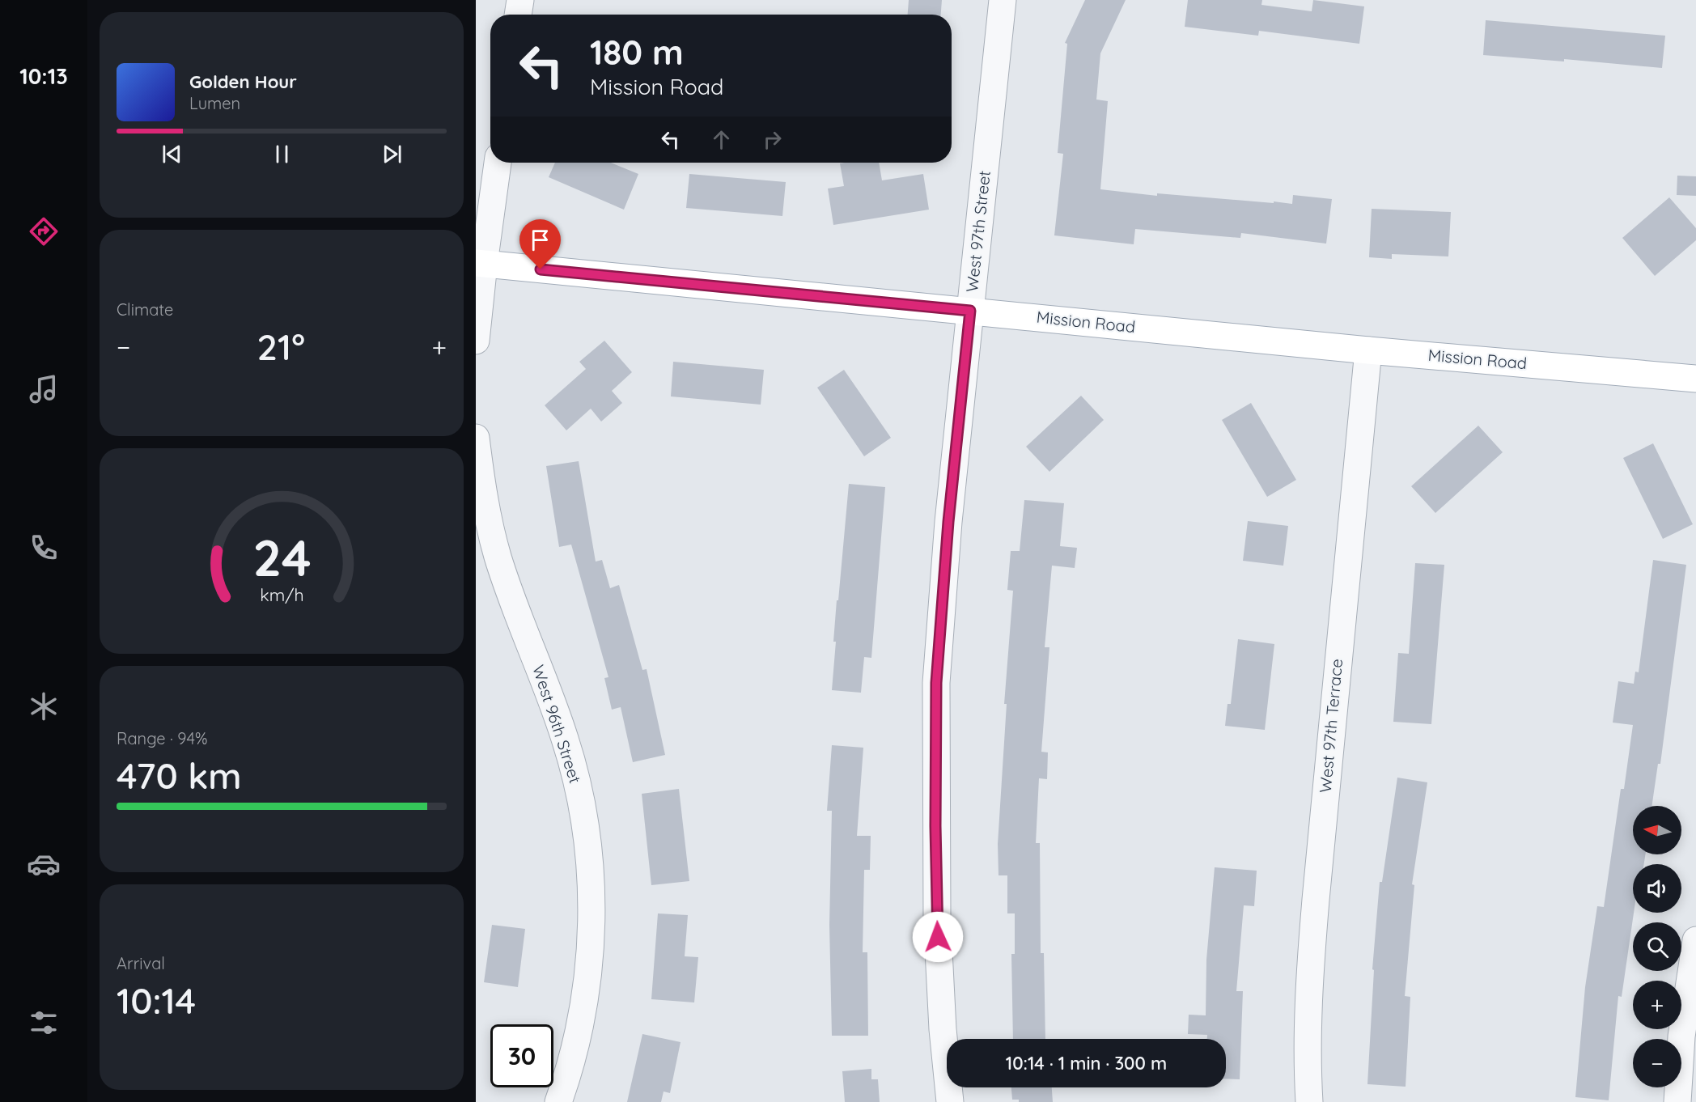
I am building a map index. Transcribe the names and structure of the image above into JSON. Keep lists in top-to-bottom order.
{
  "streets": {
    "main road": ["Mission Road"],
    "street": ["West 97th Street", "West 96th Street", "West 97th Terrace"]
  },
  "crossings": [
    ["West 97th Street", "Mission Road"],
    ["Mission Road", "West 97th Terrace"]
  ],
  "north": "left",
  "page": {
    "tabs": "10:13",
    "turn": ["180 m", "Mission Road"],
    "song": ["Golden Hour", "Lumen"],
    "tile": [
      "Climate",
      ["Range · 94%", "470 km"],
      ["Arrival", "10:14"]
    ],
    "heat": ["−", "21°", "+"],
    "map_buttons": ["+", "−"],
    "limit": "30",
    "trip": "10:14 · 1 min · 300 m",
    "gauge": ["24", "km/h"]
  }
}
